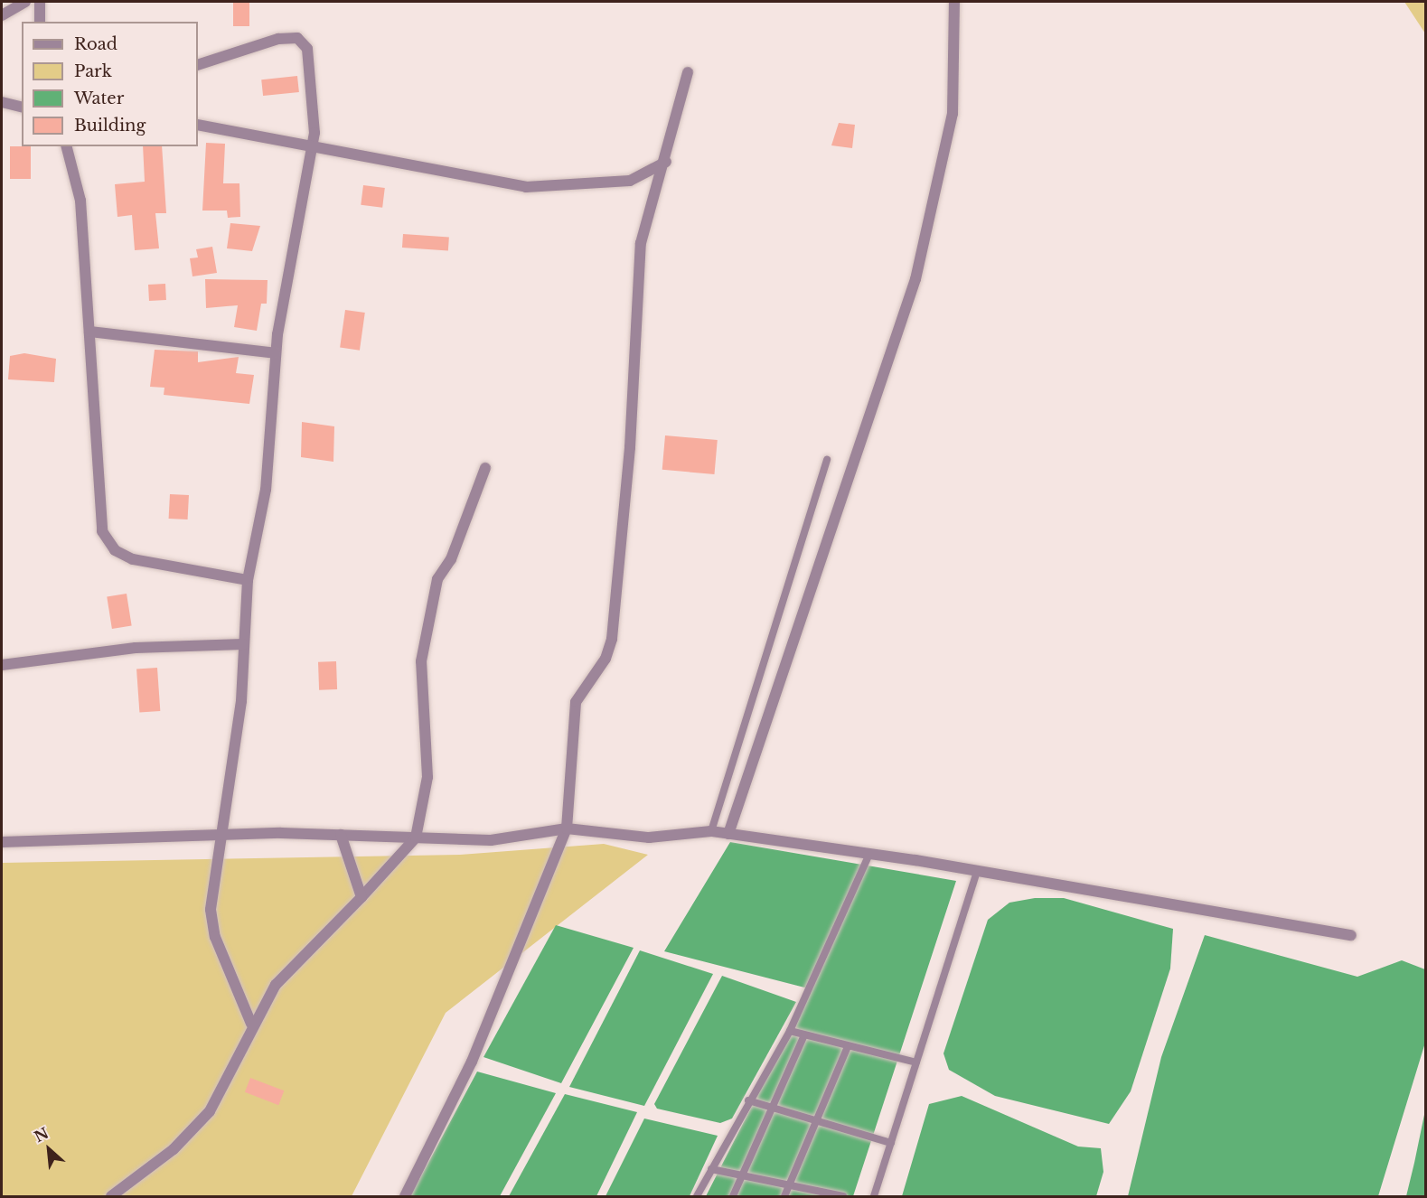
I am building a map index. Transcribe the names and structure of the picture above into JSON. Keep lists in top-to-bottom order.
{
  "legend": [
    "Road",
    "Park",
    "Water",
    "Building"
  ],
  "north": "top left"
}
